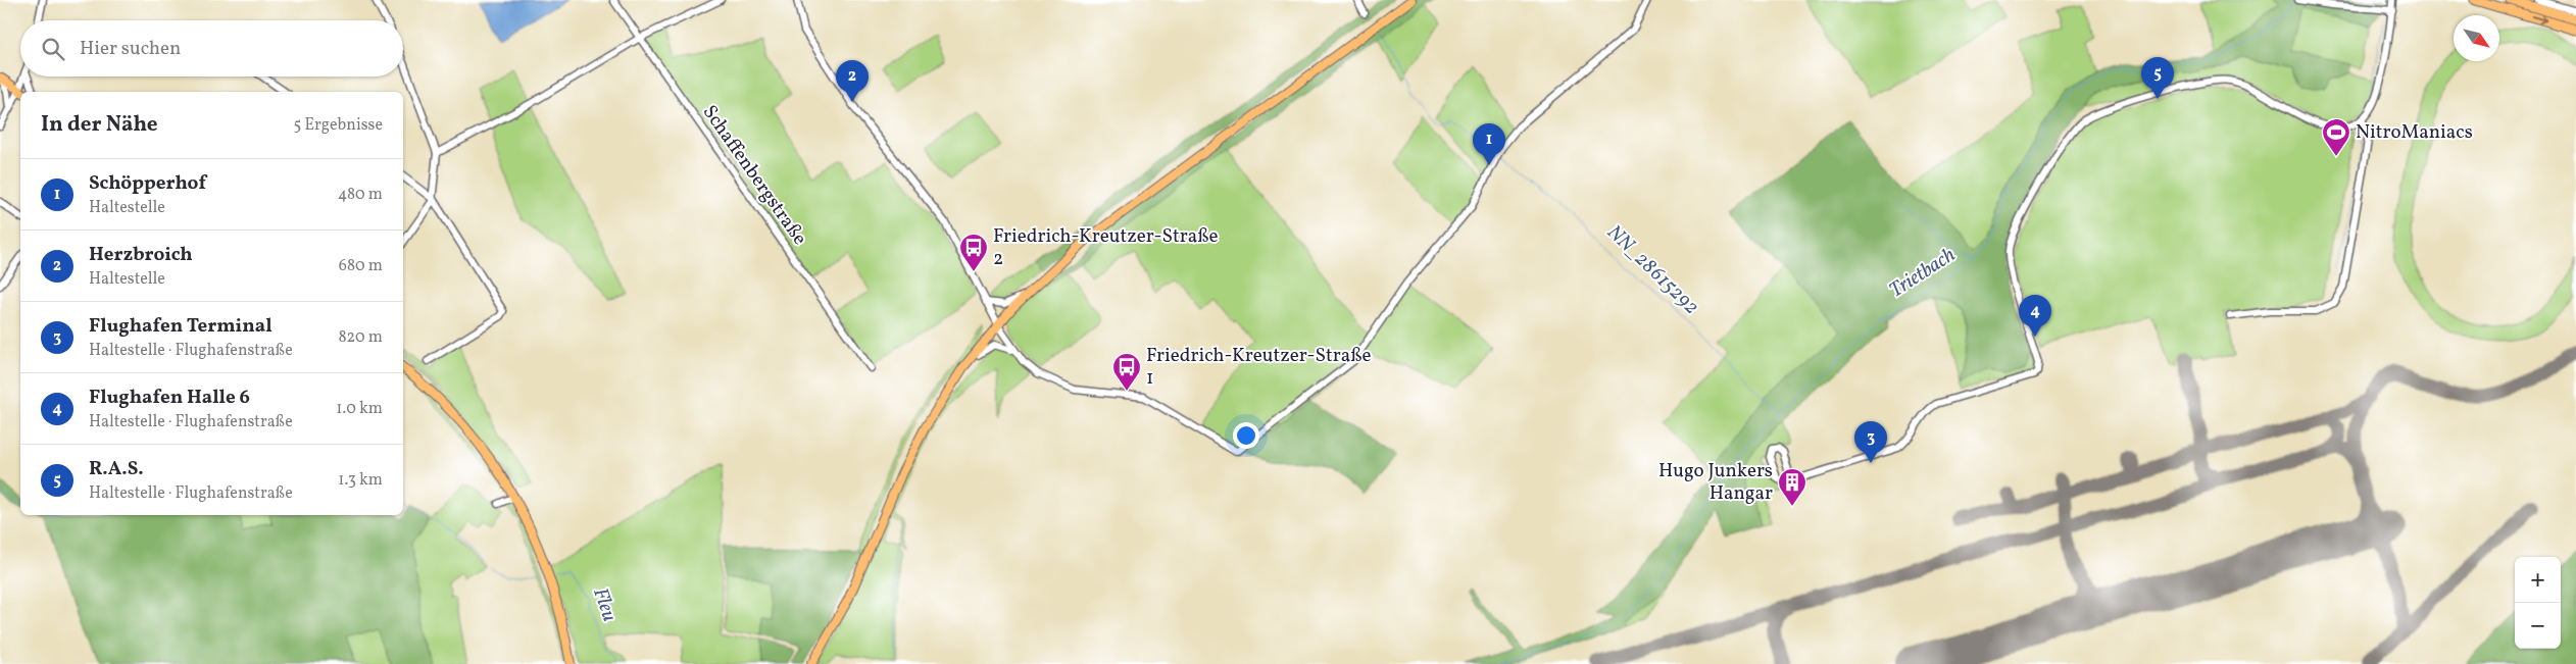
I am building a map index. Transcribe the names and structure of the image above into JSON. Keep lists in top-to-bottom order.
{
  "streets": {
    "street": ["Schaffenbergstraße"]
  },
  "water": ["NN_28615292", "Trietbach", "Fleu"],
  "places": {
    "sports": ["NitroManiacs"],
    "bus stop": ["Friedrich-Kreutzer-Straße 2", "Friedrich-Kreutzer-Straße 1"],
    "building": ["Hugo Junkers Hangar"]
  },
  "north": "bottom right",
  "page": {
    "search": "Hier suchen",
    "pins": [
      "5",
      "2",
      "1",
      "4",
      "3"
    ],
    "heading": ["In der Nähe", "5 Ergebnisse"],
    "list": [
      {
        "mark": "1",
        "name": "Schöpperhof",
        "note": "Haltestelle",
        "value": "480 m"
      },
      {
        "mark": "2",
        "name": "Herzbroich",
        "note": "Haltestelle",
        "value": "680 m"
      },
      {
        "mark": "3",
        "name": "Flughafen Terminal",
        "note": "Haltestelle · Flughafenstraße",
        "value": "820 m"
      },
      {
        "mark": "4",
        "name": "Flughafen Halle 6",
        "note": "Haltestelle · Flughafenstraße",
        "value": "1.0 km"
      },
      {
        "mark": "5",
        "name": "R.A.S.",
        "note": "Haltestelle · Flughafenstraße",
        "value": "1.3 km"
      }
    ],
    "map_buttons": ["+", "−"]
  }
}
